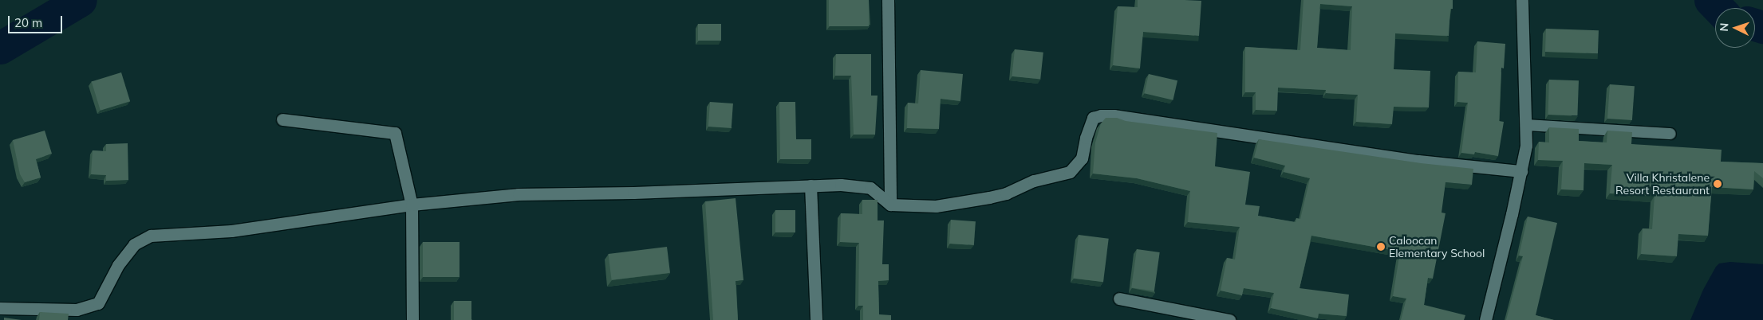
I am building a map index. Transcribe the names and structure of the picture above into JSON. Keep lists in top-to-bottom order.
{
  "places": ["Villa Khristalene Resort Restaurant", "Caloocan Elementary School"],
  "scale_bar": "20 m",
  "north": "left"
}
